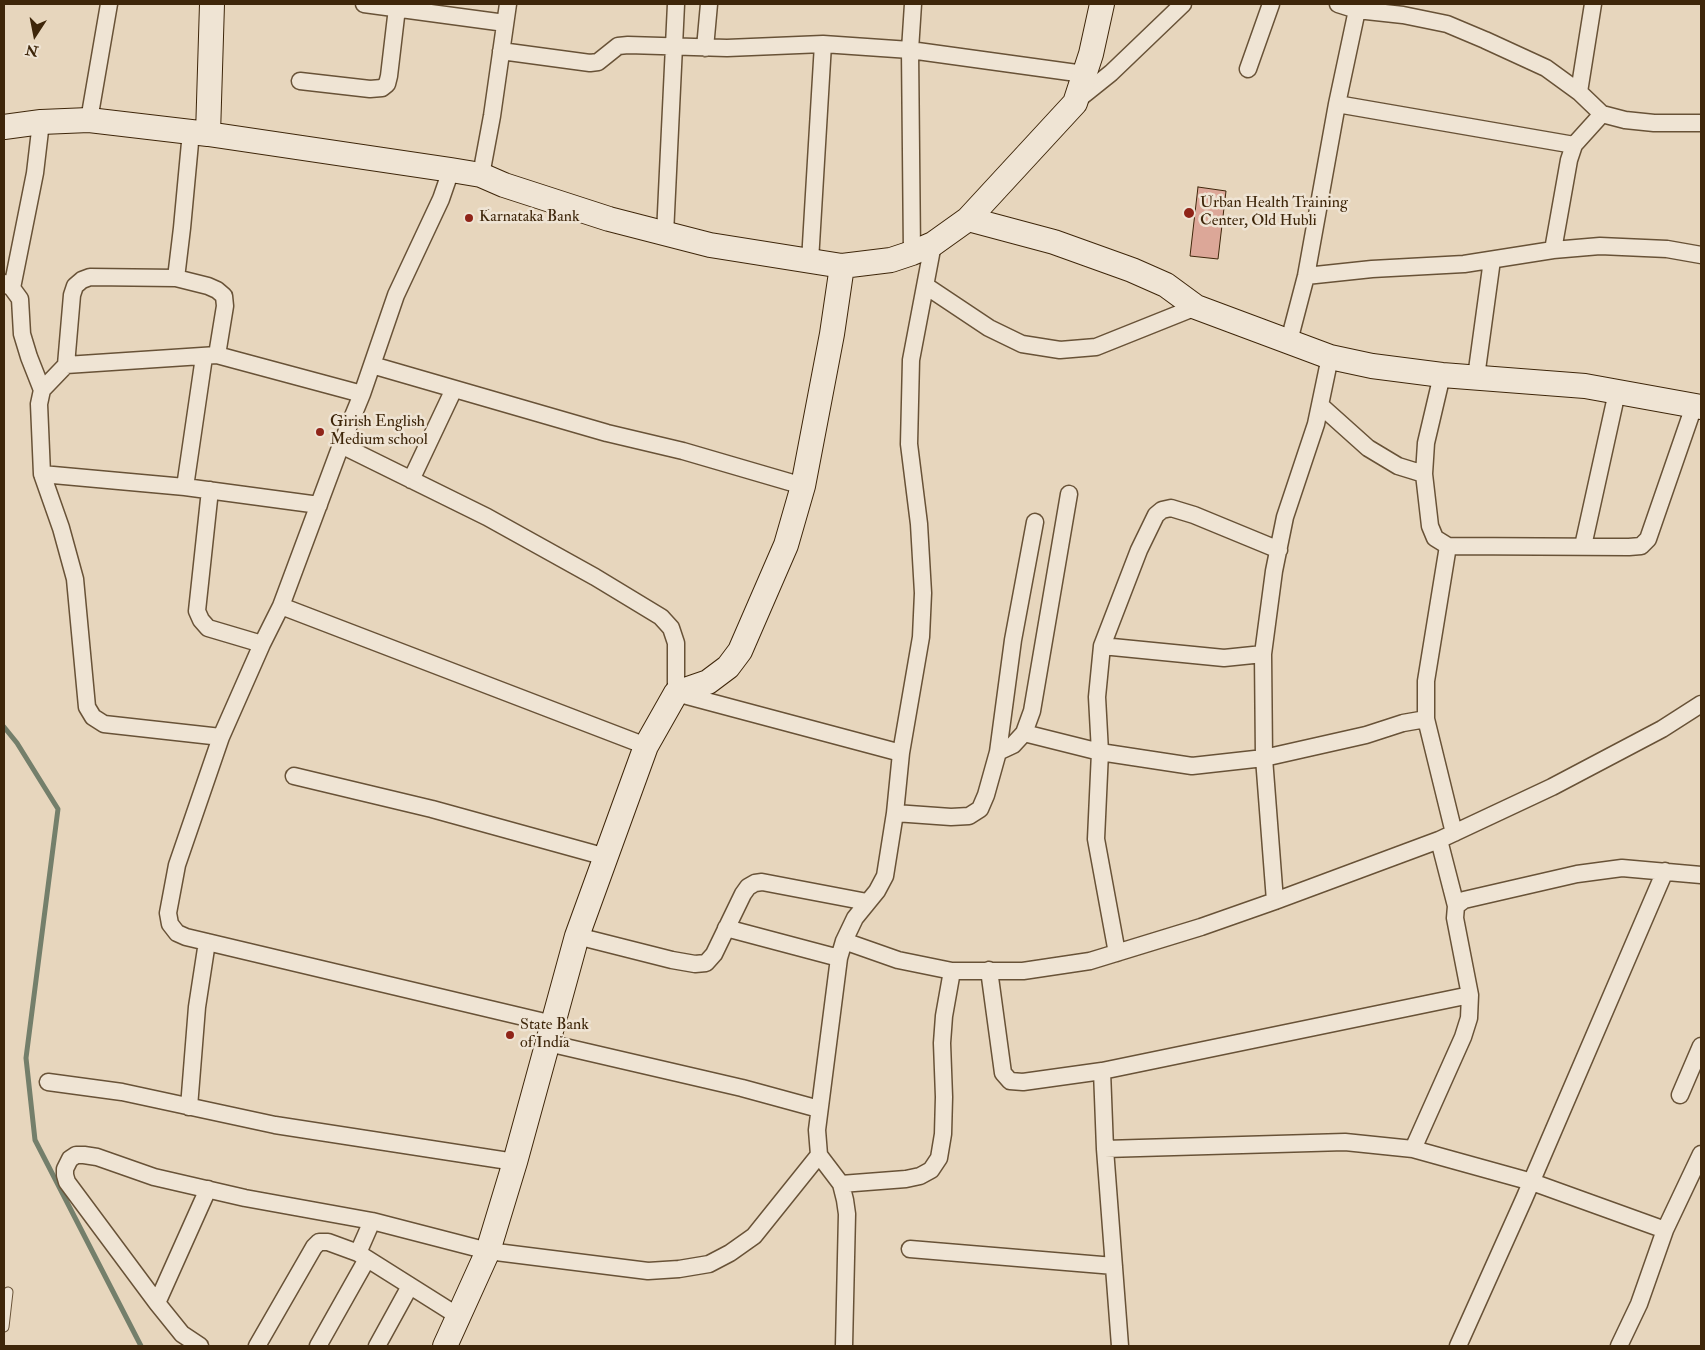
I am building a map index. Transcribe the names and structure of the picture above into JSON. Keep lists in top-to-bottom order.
{
  "places": [
    "Urban Health Training Center, Old Hubli",
    "Karnataka Bank",
    "Girish English Medium school",
    "State Bank of India"
  ],
  "north": "bottom"
}
